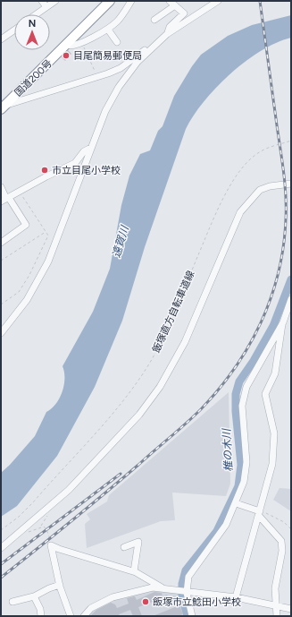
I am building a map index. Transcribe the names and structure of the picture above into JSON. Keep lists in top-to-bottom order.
{
  "streets": {
    "highway": ["国道200号"],
    "path": ["飯塚直方自転車道線"]
  },
  "water": ["遠賀川", "椎の木川"],
  "places": ["目尾簡易郵便局", "市立目尾小学校", "飯塚市立鯰田小学校"],
  "north": "top"
}
